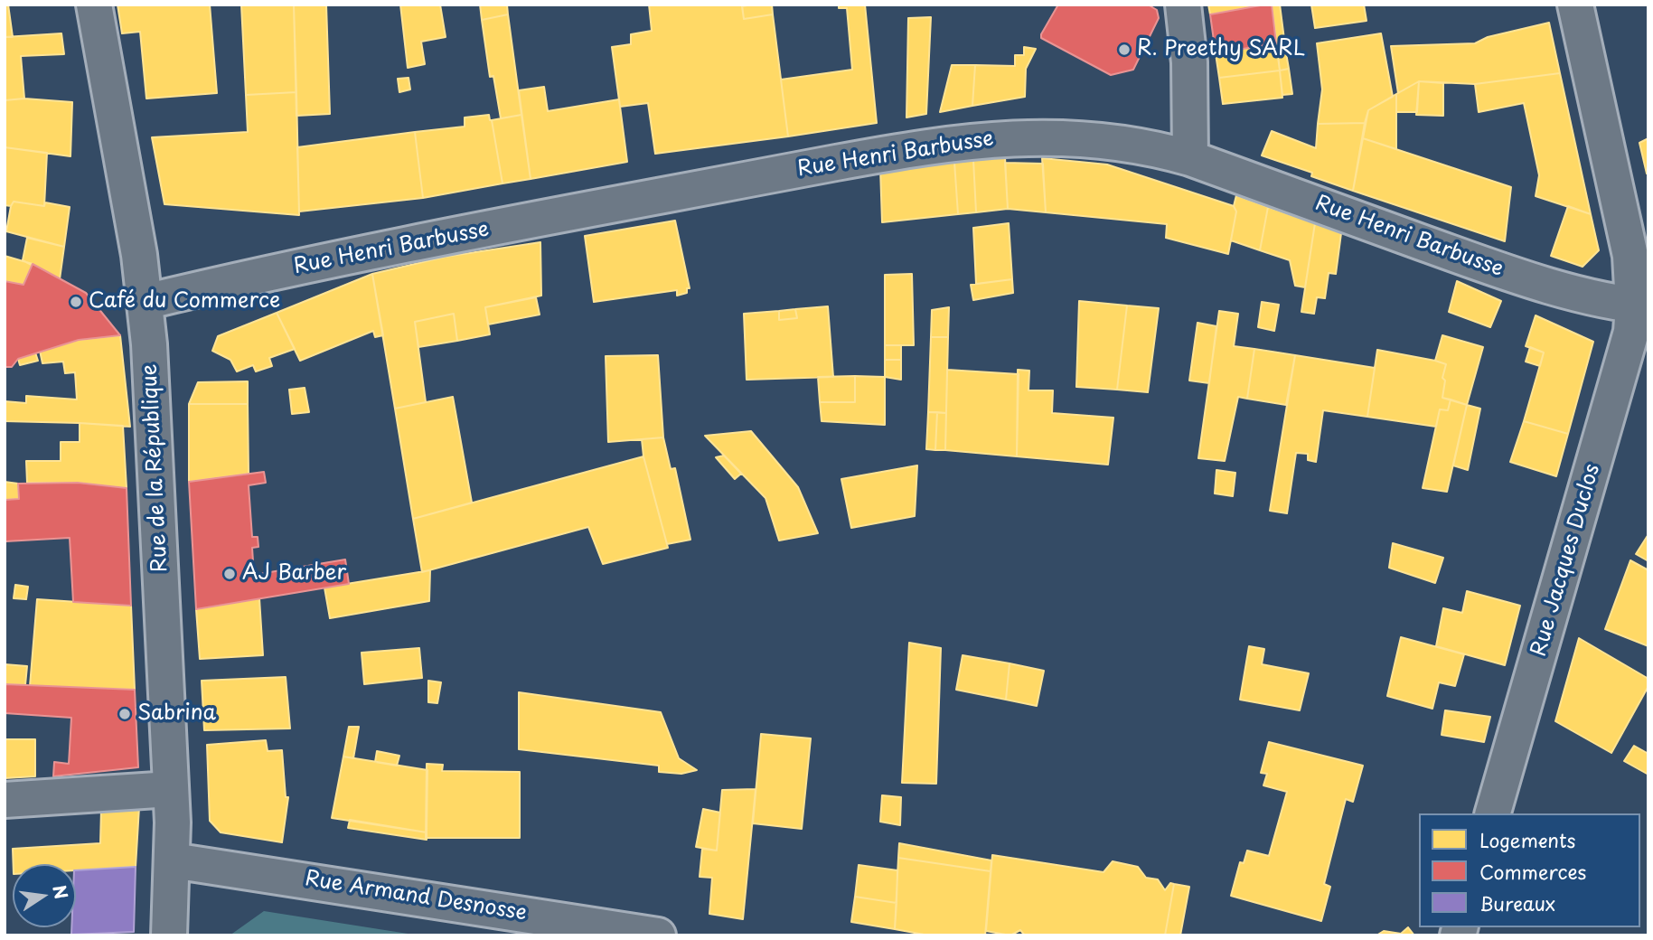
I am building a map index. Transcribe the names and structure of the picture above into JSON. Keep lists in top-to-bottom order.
{
  "streets": {
    "street": [
      "Rue Henri Barbusse",
      "Rue de la République",
      "Rue Jacques Duclos",
      "Rue Armand Desnosse"
    ]
  },
  "crossings": [
    ["Rue Henri Barbusse", "Rue de la République"],
    ["Rue Henri Barbusse", "Rue Jacques Duclos"],
    ["Rue de la République", "Rue Armand Desnosse"]
  ],
  "places": [
    "R. Preethy SARL",
    "Café du Commerce",
    "AJ Barber",
    "Sabrina"
  ],
  "legend": ["Logements", "Commerces", "Bureaux"],
  "north": "right"
}
